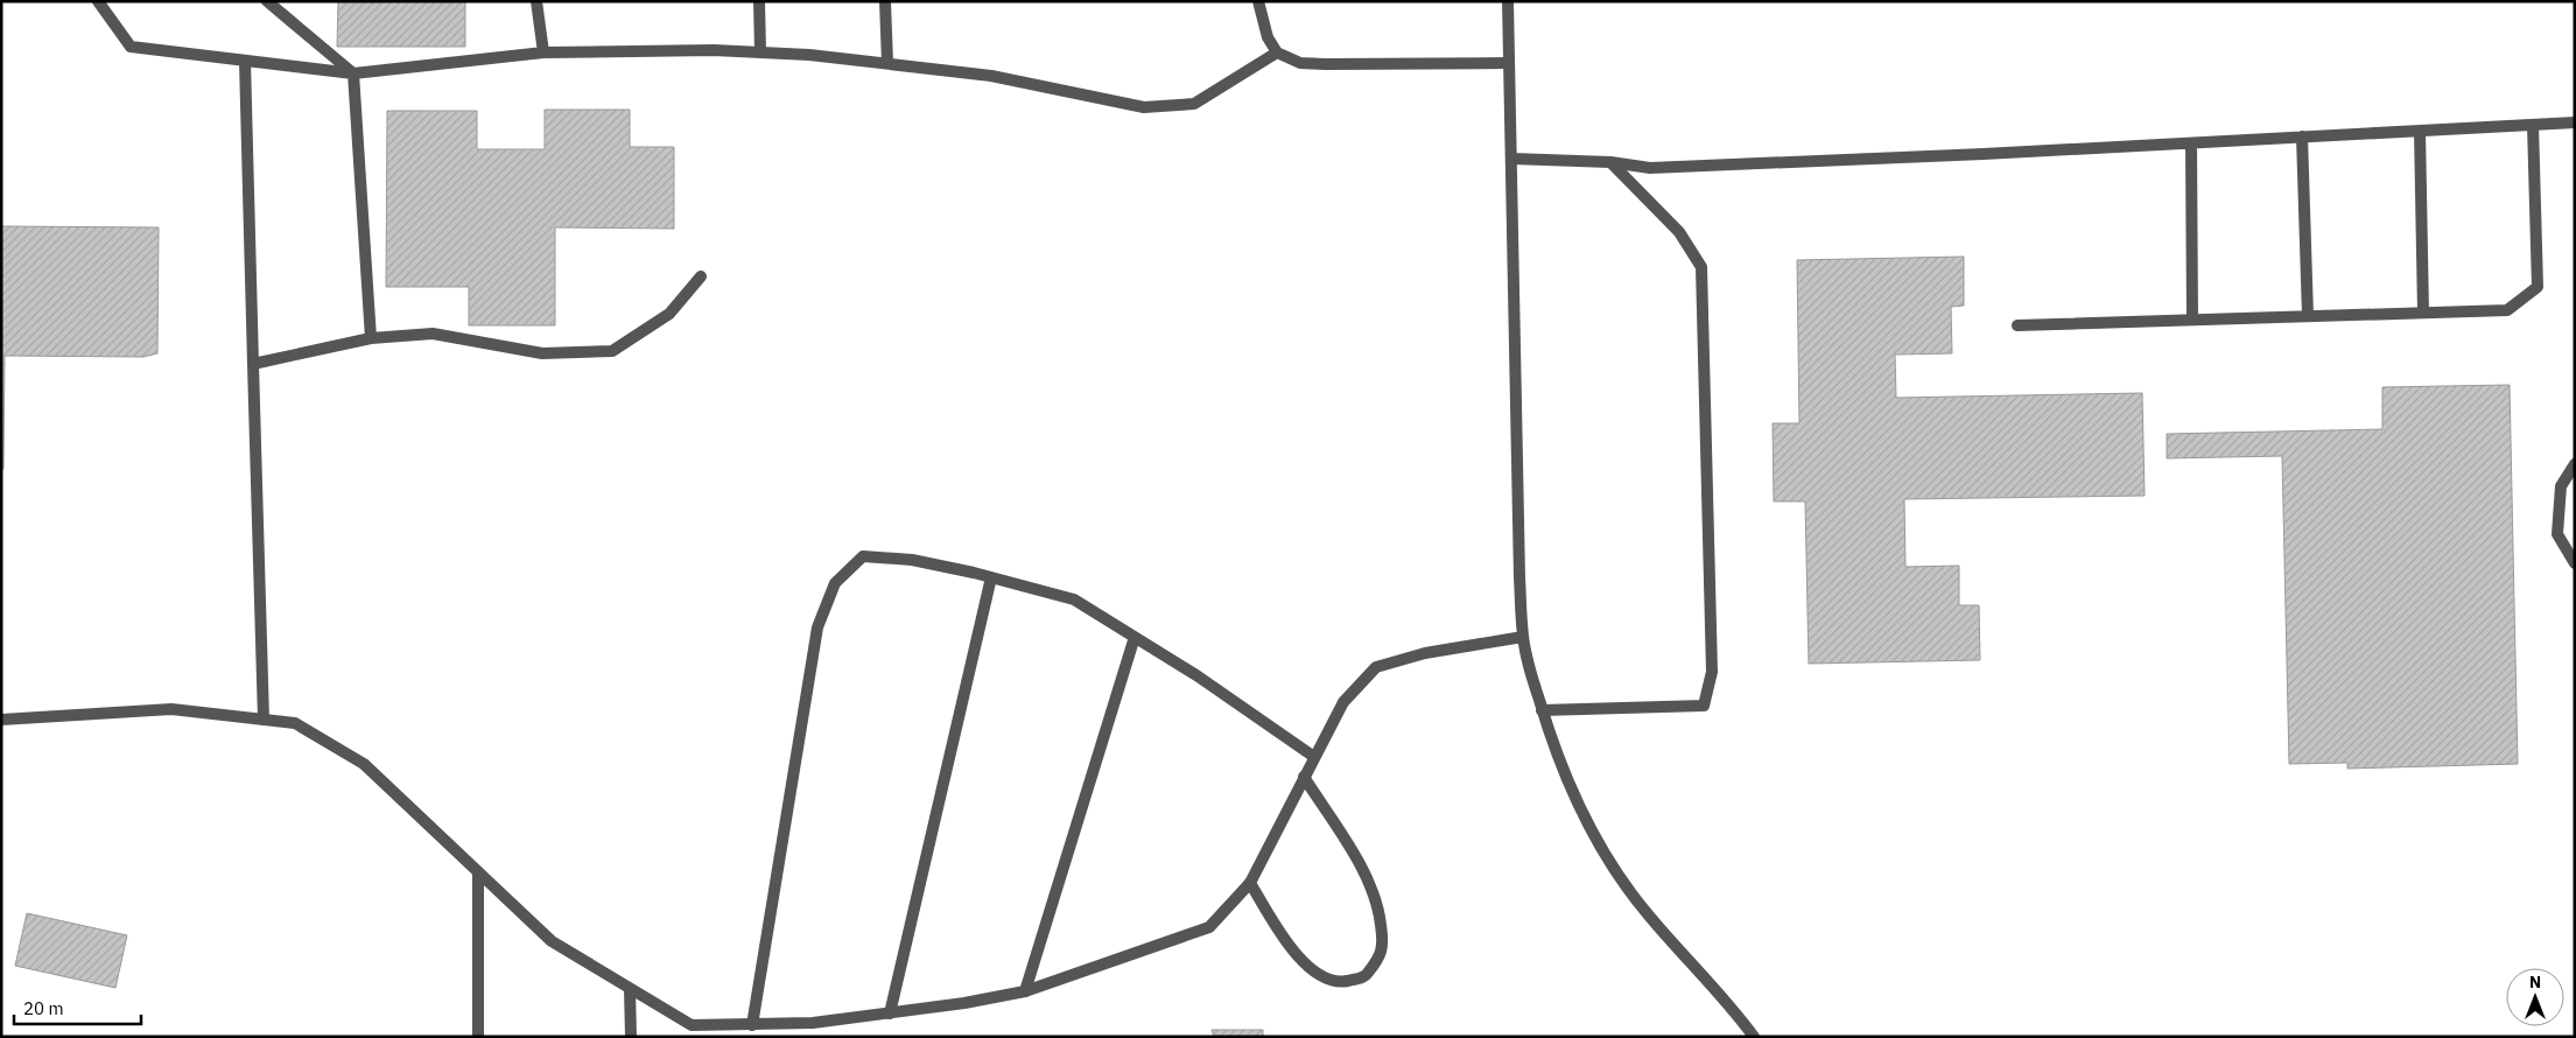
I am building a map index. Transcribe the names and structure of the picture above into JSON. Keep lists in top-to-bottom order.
{
  "scale_bar": "20 m",
  "north": "top"
}
